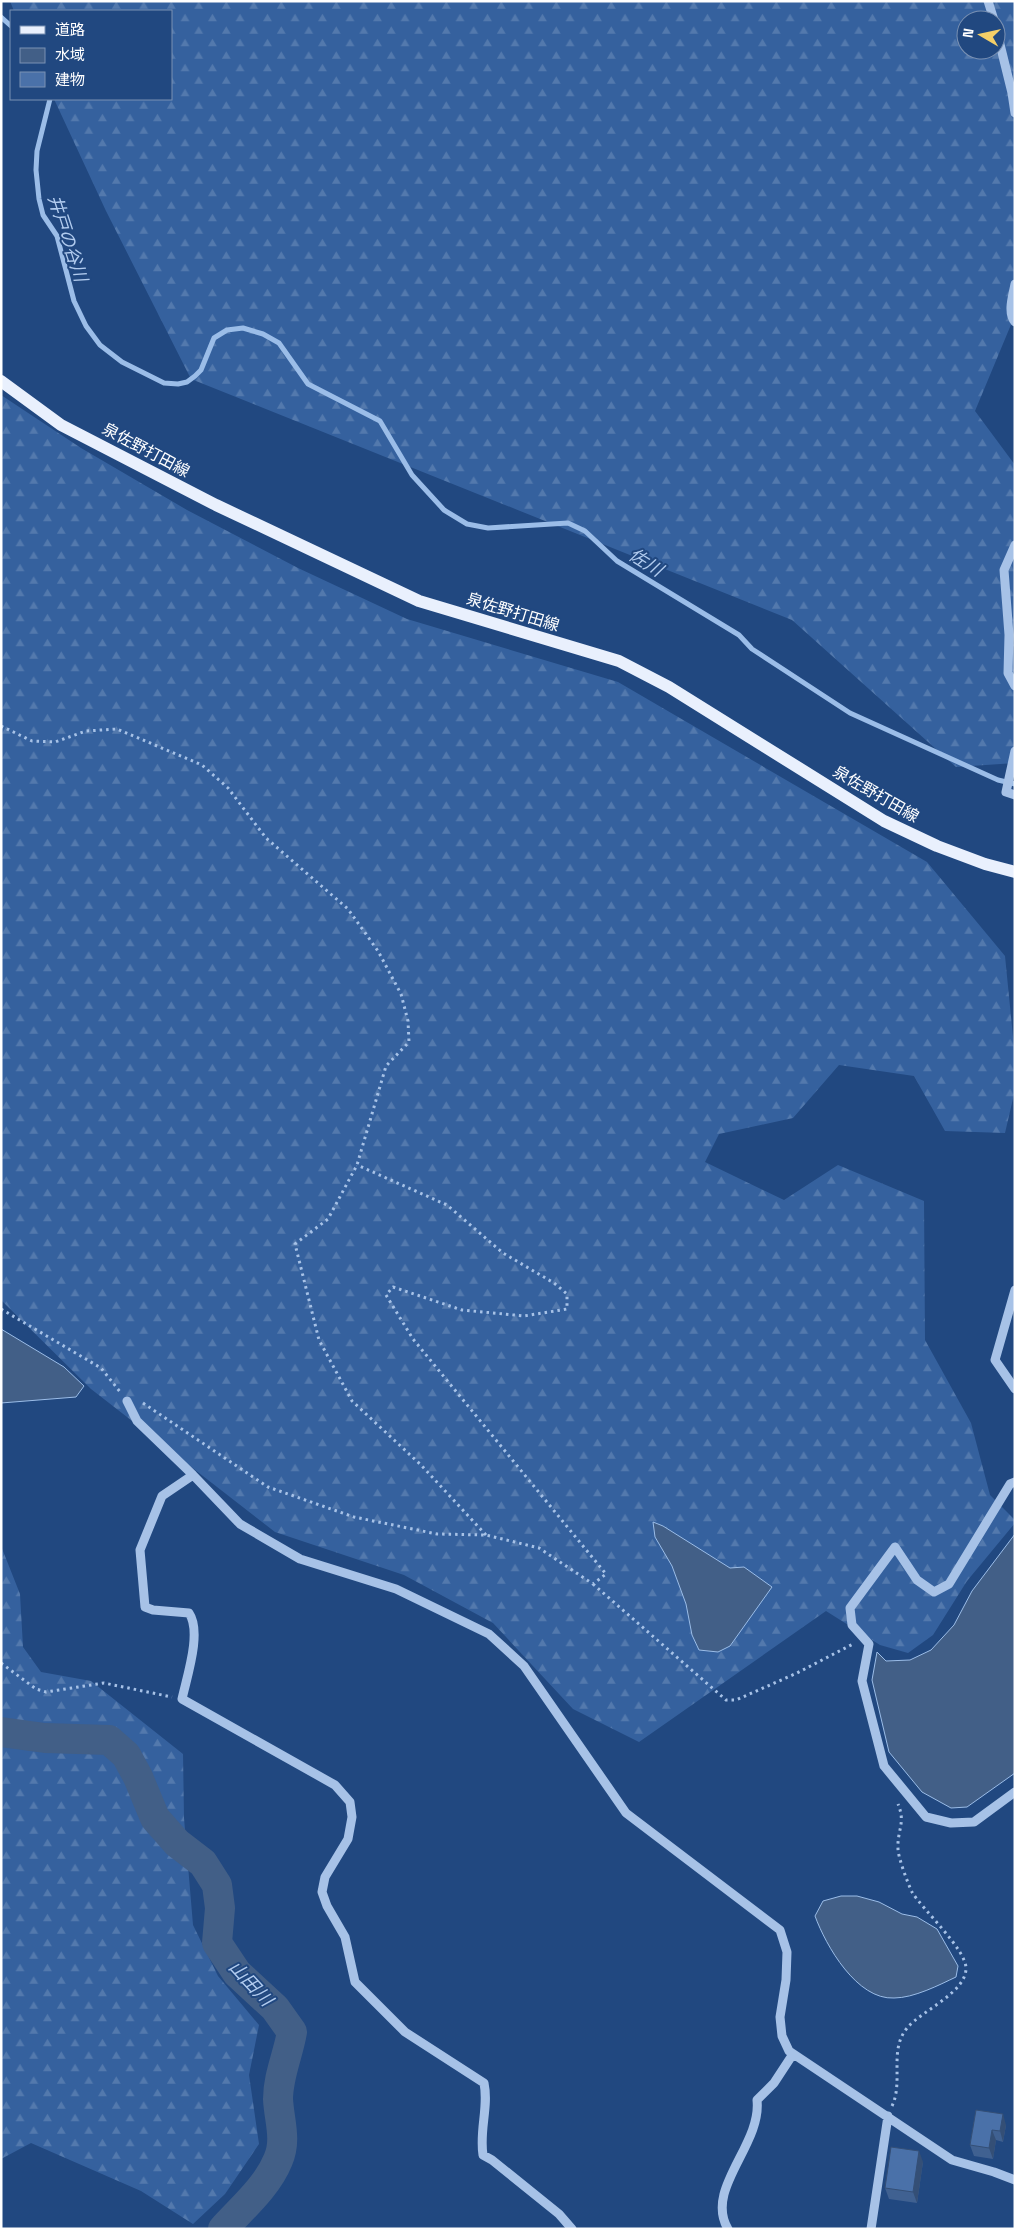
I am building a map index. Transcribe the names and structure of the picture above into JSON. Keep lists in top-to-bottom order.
{
  "streets": {
    "main road": ["泉佐野打田線"]
  },
  "water": ["井戸の谷川", "佐川", "山田川"],
  "legend": ["道路", "水域", "建物"],
  "north": "left"
}
